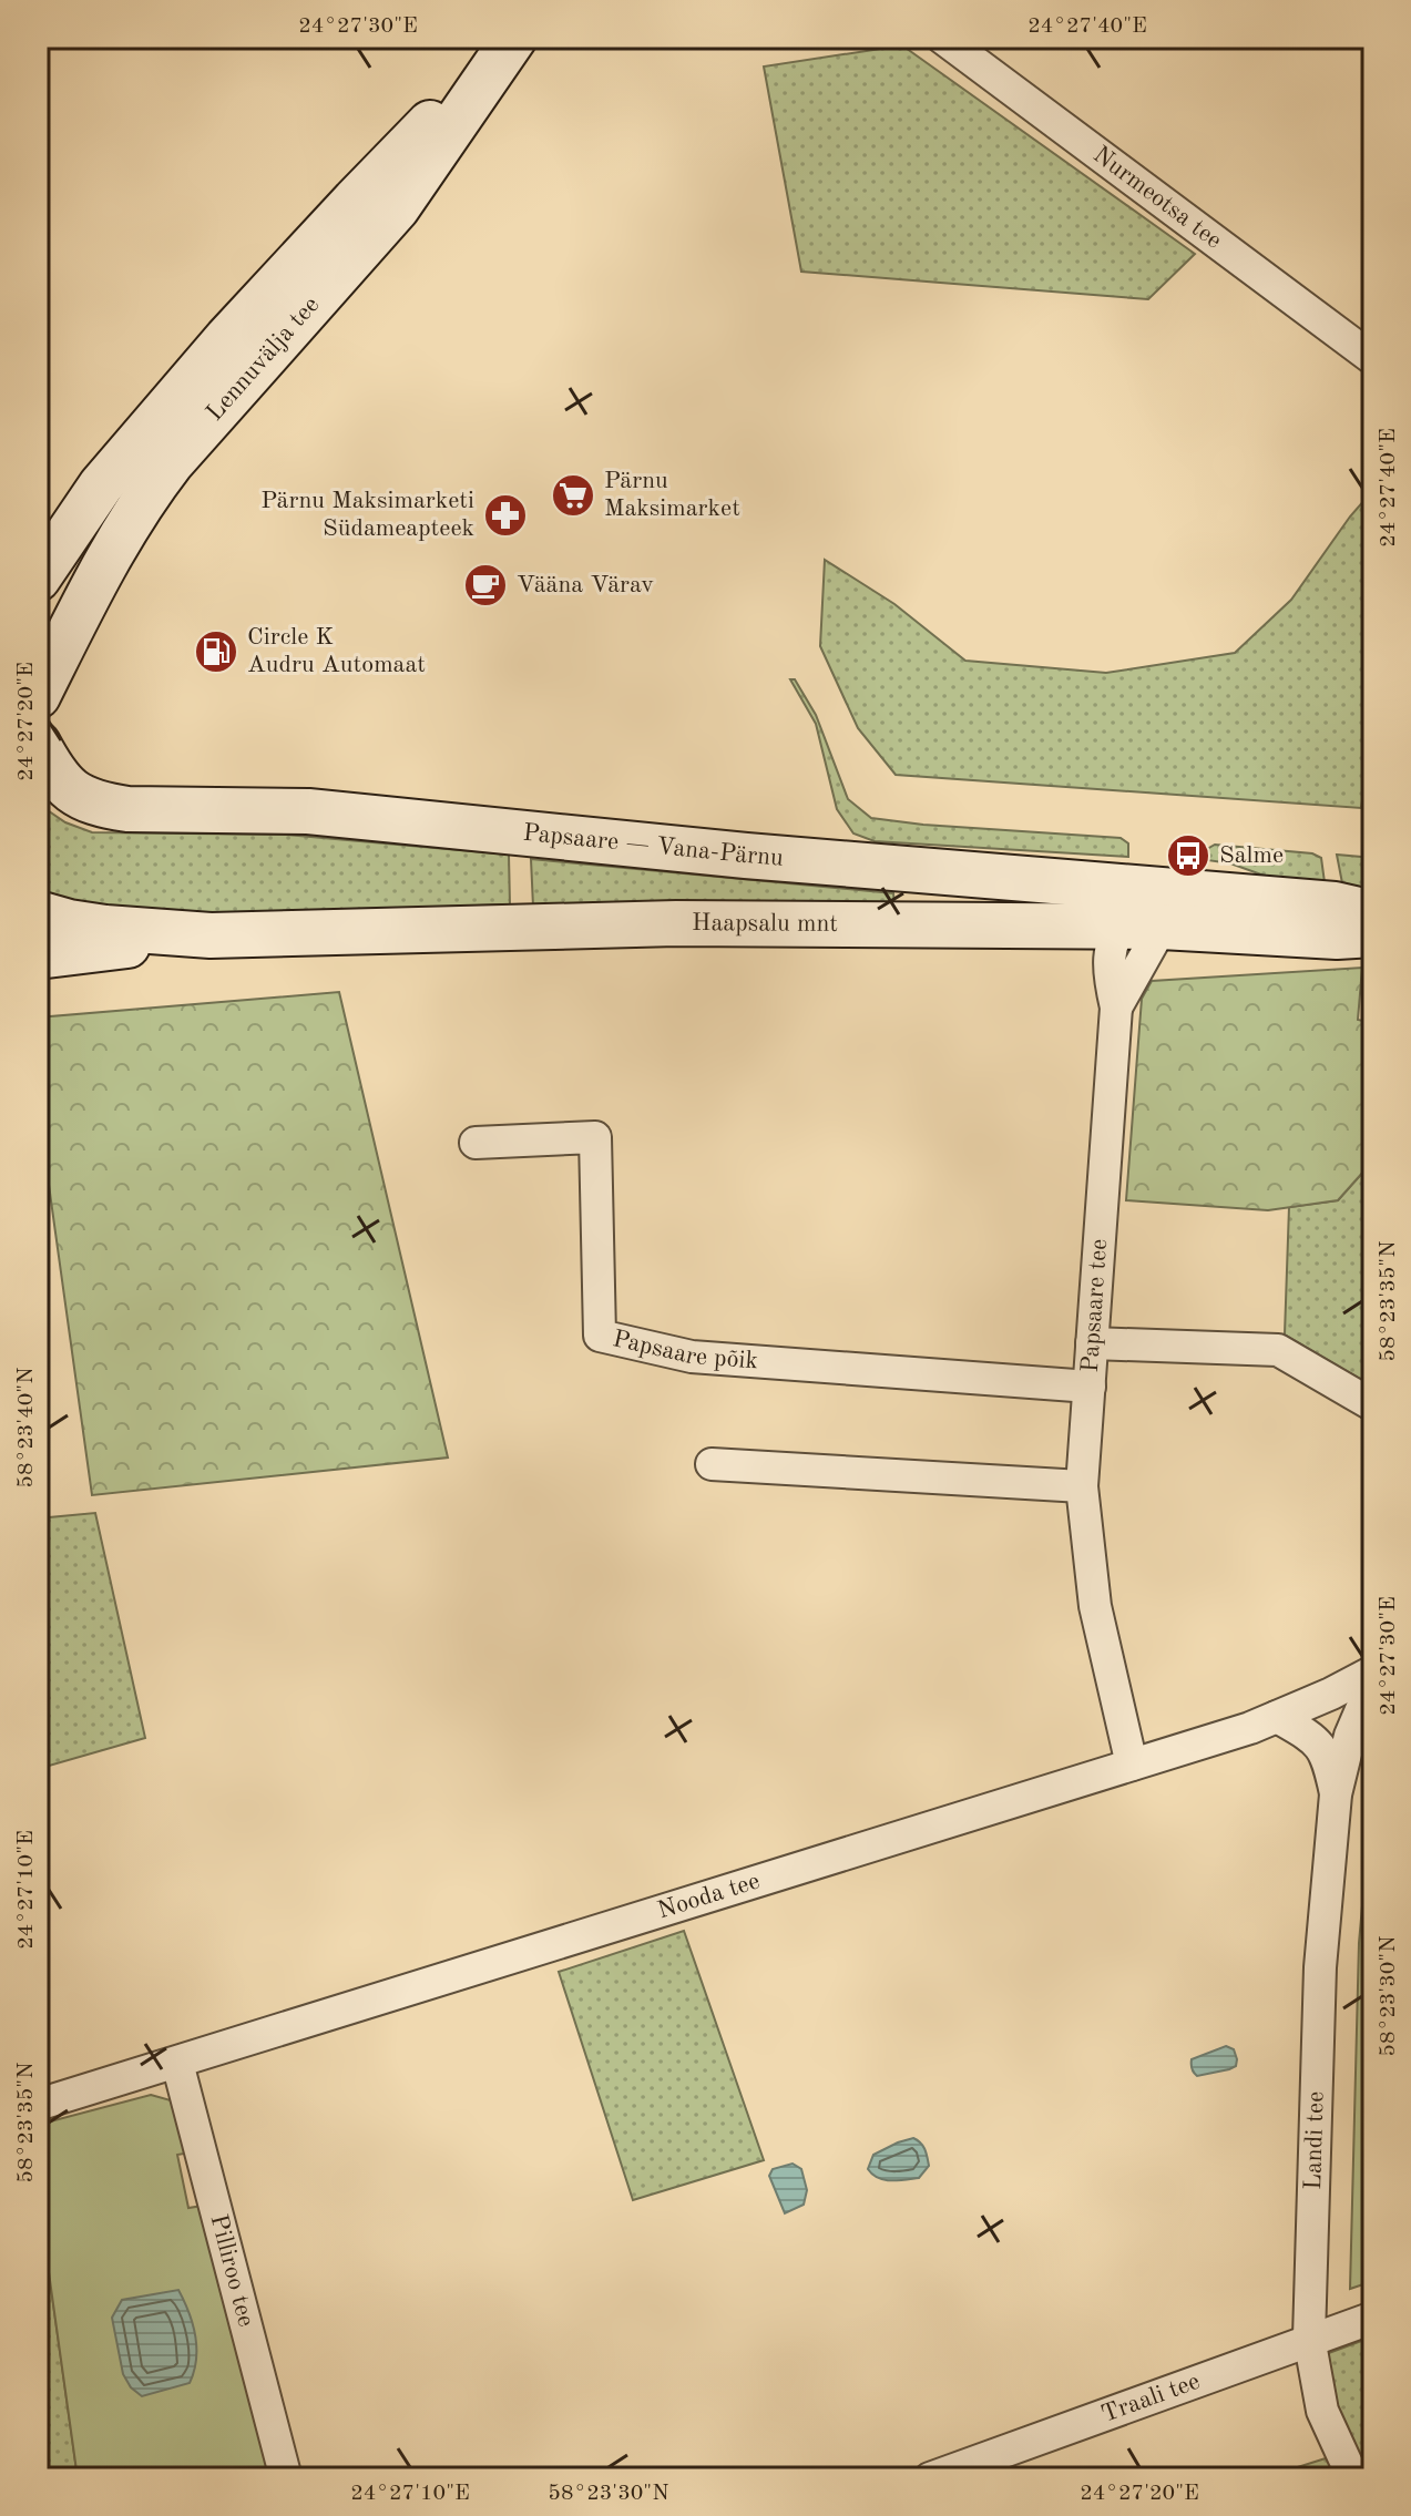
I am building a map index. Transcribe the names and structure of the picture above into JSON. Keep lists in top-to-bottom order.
{
  "streets": {
    "main road": ["Lennuvälja tee", "Papsaare — Vana-Pärnu", "Haapsalu mnt"],
    "street": [
      "Nurmeotsa tee",
      "Papsaare tee",
      "Papsaare põik",
      "Nooda tee",
      "Landi tee",
      "Pilliroo tee",
      "Traali tee"
    ]
  },
  "crossings": [
    ["Haapsalu mnt", "Papsaare tee"],
    ["Papsaare tee", "Papsaare põik"],
    ["Papsaare tee", "Nooda tee"],
    ["Nooda tee", "Landi tee"],
    ["Nooda tee", "Pilliroo tee"],
    ["Landi tee", "Traali tee"]
  ],
  "places": {
    "supermarket": ["Pärnu Maksimarket"],
    "pharmacy": ["Pärnu Maksimarketi Südameapteek"],
    "cafe": ["Vääna Värav"],
    "fuel station": ["Circle K Audru Automaat"],
    "bus stop": ["Salme"]
  },
  "coordinates": [
    "24°27'30\"E",
    "24°27'40\"E",
    "24°27'20\"E",
    "58°23'35\"N",
    "58°23'40\"N",
    "24°27'10\"E",
    "58°23'30\"N"
  ]
}
